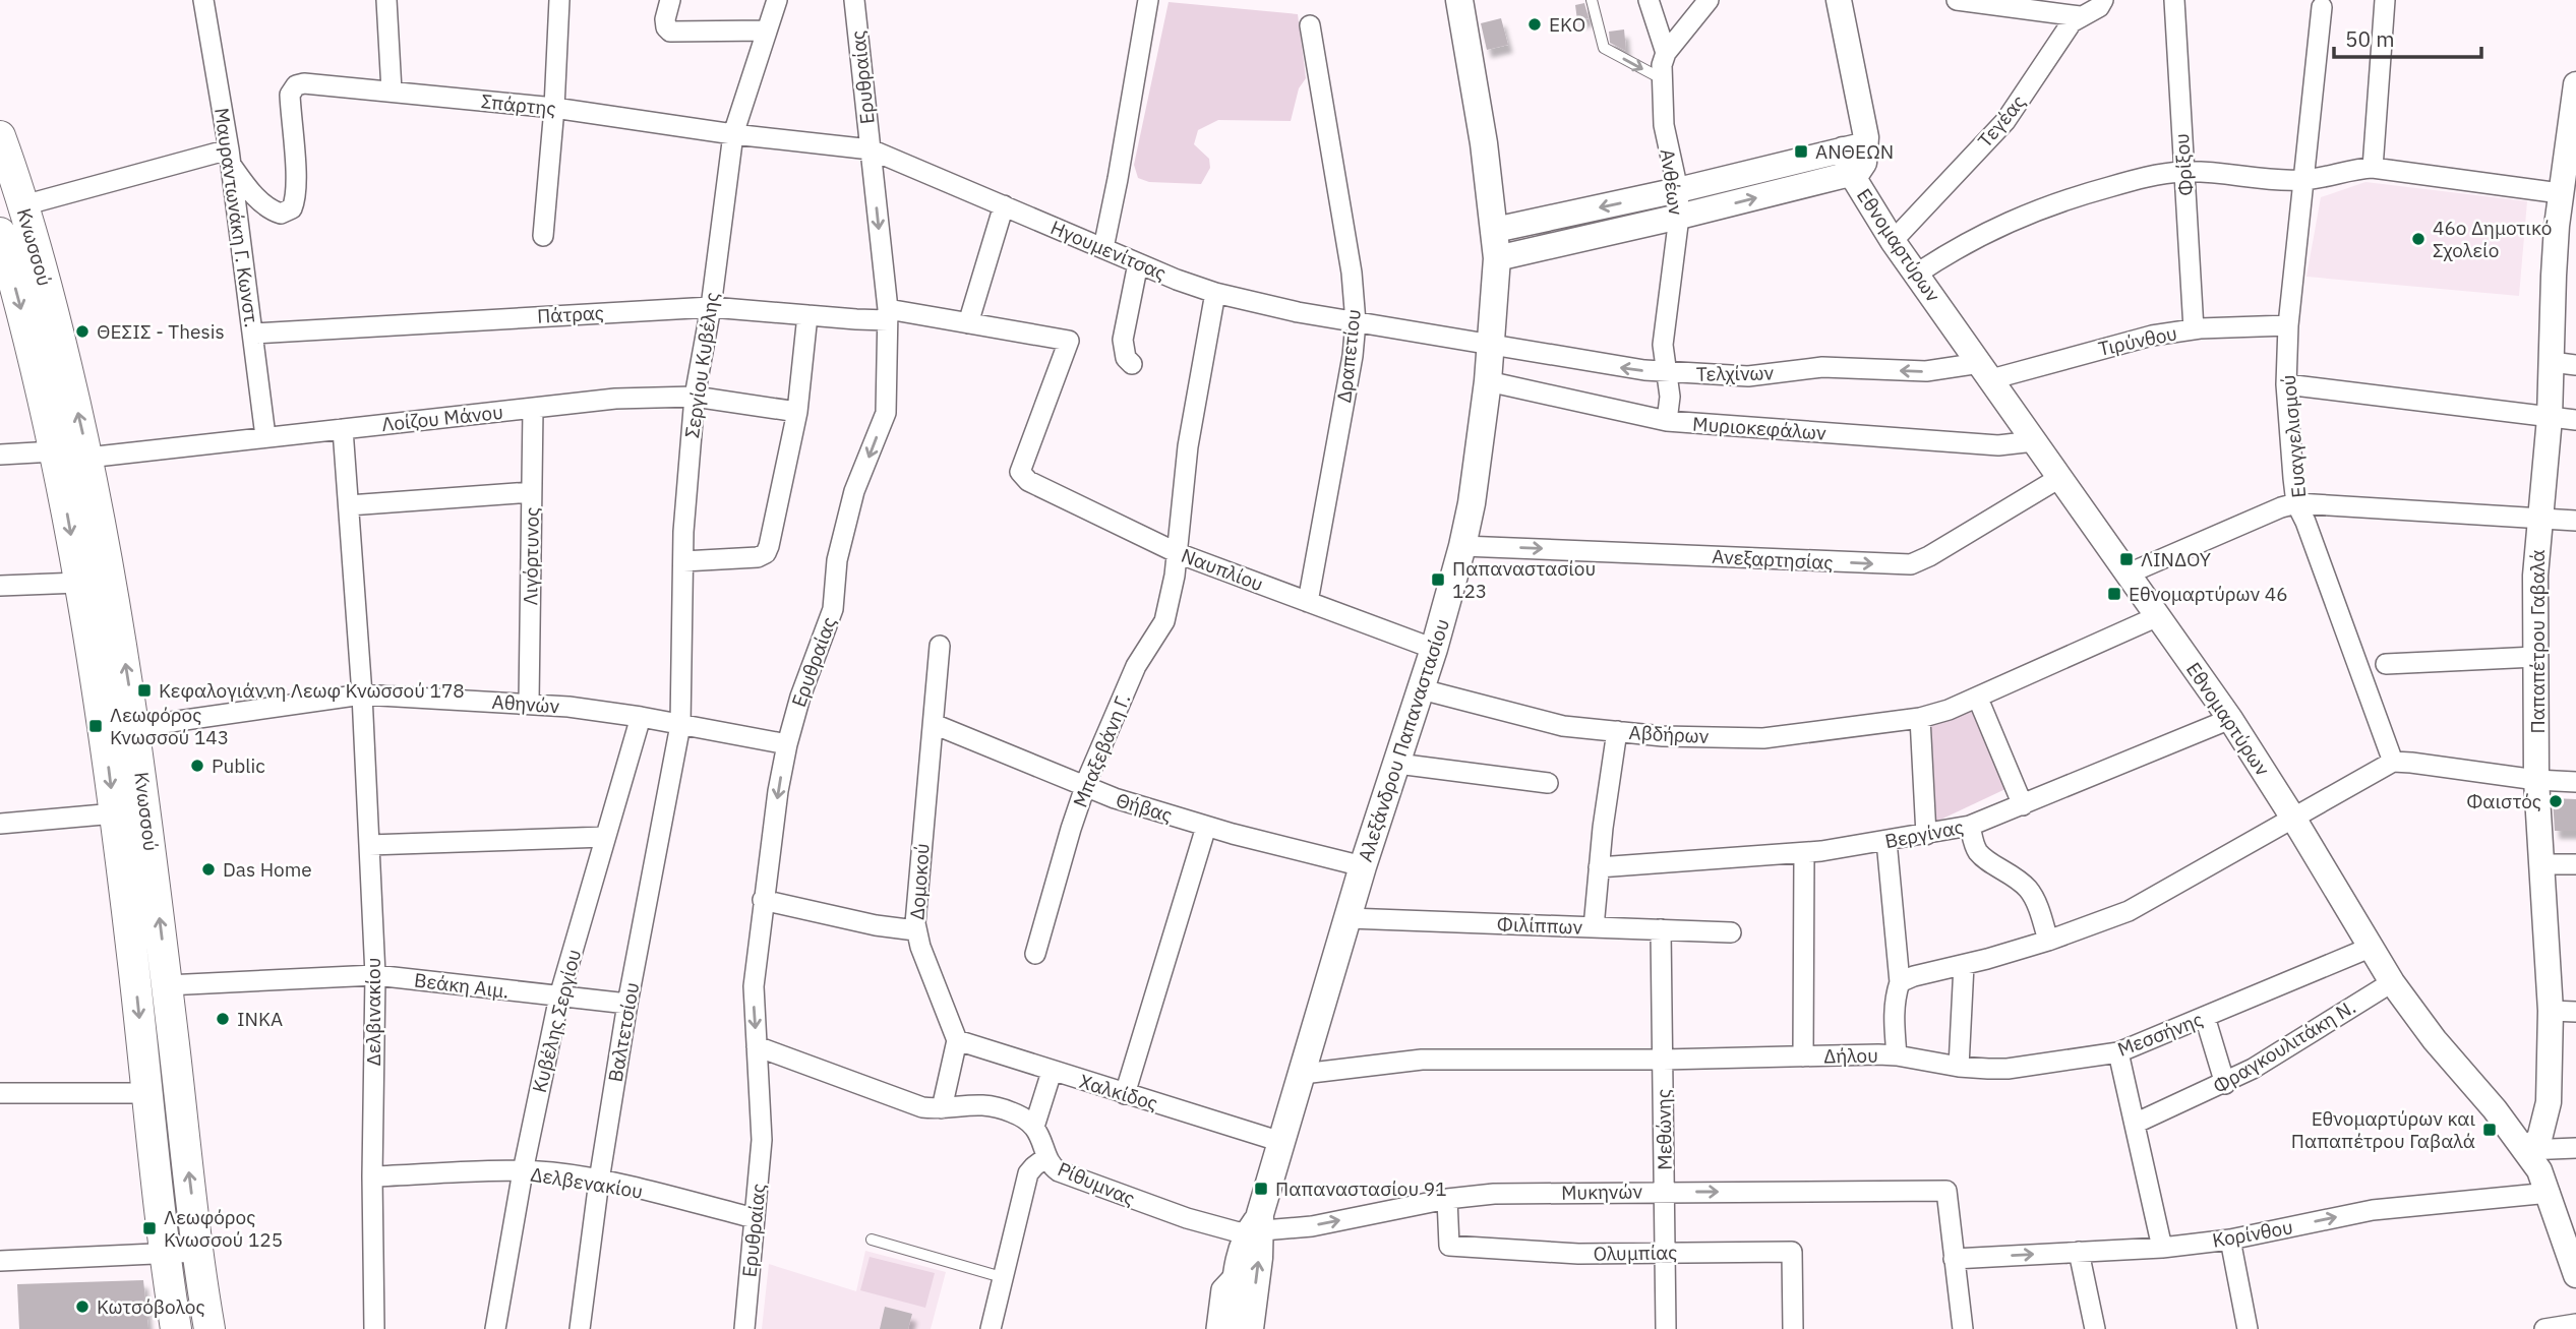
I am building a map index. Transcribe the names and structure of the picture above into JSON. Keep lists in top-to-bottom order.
{
  "streets": {
    "main road": ["Κνωσσού", "Αλεξάνδρου Παπαναστασίου"],
    "street": [
      "Ερυθραίας",
      "Σπάρτης",
      "Τεγέας",
      "Φρίξου",
      "Ανθέων",
      "Μαυραντωνάκη Γ. Κωνστ.",
      "Εθνομαρτύρων",
      "Ηγουμενίτσας",
      "Πάτρας",
      "Τιρύνθου",
      "Δραπετίου",
      "Σεργίου Κυβέλης",
      "Τελχίνων",
      "Λοίζου Μάνου",
      "Μυριοκεφάλων",
      "Ευαγγελισμού",
      "Λιγόρτυνος",
      "Ανεξαρτησίας",
      "Ναυπλίου",
      "Παπαπέτρου Γαβαλά",
      "Αθηνών",
      "Αβδήρων",
      "Μπαξεβάνη Γ.",
      "Θήβας",
      "Βεργίνας",
      "Δομοκού",
      "Φιλίππων",
      "Βεάκη Αιμ.",
      "Δελβινακίου",
      "Κυβέλης Σεργίου",
      "Βαλτετσίου",
      "Μεσσήνης",
      "Φραγκουλιτάκη Ν.",
      "Δήλου",
      "Χαλκίδος",
      "Μεθώνης",
      "Δελβενακίου",
      "Ρίθυμνας",
      "Μυκηνών",
      "Κορίνθου",
      "Ολυμπίας"
    ]
  },
  "crossings": [
    ["Ερυθραίας", "Ηγουμενίτσας"],
    ["Ερυθραίας", "Πάτρας"],
    ["Ερυθραίας", "Αθηνών"],
    ["Ερυθραίας", "Δελβενακίου"],
    ["Σπάρτης", "Μαυραντωνάκη Γ. Κωνστ."],
    ["Σπάρτης", "Ηγουμενίτσας"],
    ["Σπάρτης", "Σεργίου Κυβέλης"],
    ["Τεγέας", "Εθνομαρτύρων"],
    ["Φρίξου", "Τιρύνθου"],
    ["Ανθέων", "Εθνομαρτύρων"],
    ["Ανθέων", "Τελχίνων"],
    ["Ανθέων", "Μυριοκεφάλων"],
    ["Μαυραντωνάκη Γ. Κωνστ.", "Πάτρας"],
    ["Μαυραντωνάκη Γ. Κωνστ.", "Λοίζου Μάνου"],
    ["Εθνομαρτύρων", "Τιρύνθου"],
    ["Εθνομαρτύρων", "Τελχίνων"],
    ["Εθνομαρτύρων", "Μυριοκεφάλων"],
    ["Εθνομαρτύρων", "Ανεξαρτησίας"],
    ["Εθνομαρτύρων", "Παπαπέτρου Γαβαλά"],
    ["Εθνομαρτύρων", "Αλεξάνδρου Παπαναστασίου"],
    ["Εθνομαρτύρων", "Βεργίνας"],
    ["Εθνομαρτύρων", "Μεσσήνης"],
    ["Εθνομαρτύρων", "Φραγκουλιτάκη Ν."],
    ["Εθνομαρτύρων", "Κορίνθου"],
    ["Κνωσσού", "Λοίζου Μάνου"],
    ["Κνωσσού", "Αθηνών"],
    ["Κνωσσού", "Βεάκη Αιμ."],
    ["Ηγουμενίτσας", "Δραπετίου"],
    ["Ηγουμενίτσας", "Σεργίου Κυβέλης"],
    ["Ηγουμενίτσας", "Τελχίνων"],
    ["Ηγουμενίτσας", "Αλεξάνδρου Παπαναστασίου"],
    ["Ηγουμενίτσας", "Μπαξεβάνη Γ."],
    ["Πάτρας", "Σεργίου Κυβέλης"],
    ["Πάτρας", "Ναυπλίου"],
    ["Τιρύνθου", "Τελχίνων"],
    ["Τιρύνθου", "Ευαγγελισμού"],
    ["Δραπετίου", "Ναυπλίου"],
    ["Σεργίου Κυβέλης", "Λοίζου Μάνου"],
    ["Σεργίου Κυβέλης", "Αθηνών"],
    ["Σεργίου Κυβέλης", "Βαλτετσίου"],
    ["Τελχίνων", "Αλεξάνδρου Παπαναστασίου"],
    ["Λοίζου Μάνου", "Λιγόρτυνος"],
    ["Λοίζου Μάνου", "Δελβινακίου"],
    ["Μυριοκεφάλων", "Αλεξάνδρου Παπαναστασίου"],
    ["Λιγόρτυνος", "Αθηνών"],
    ["Ανεξαρτησίας", "Αλεξάνδρου Παπαναστασίου"],
    ["Ναυπλίου", "Αλεξάνδρου Παπαναστασίου"],
    ["Ναυπλίου", "Μπαξεβάνη Γ."],
    ["Αθηνών", "Δελβινακίου"],
    ["Αθηνών", "Κυβέλης Σεργίου"],
    ["Αθηνών", "Βαλτετσίου"],
    ["Αβδήρων", "Αλεξάνδρου Παπαναστασίου"],
    ["Αλεξάνδρου Παπαναστασίου", "Θήβας"],
    ["Αλεξάνδρου Παπαναστασίου", "Φιλίππων"],
    ["Αλεξάνδρου Παπαναστασίου", "Δήλου"],
    ["Αλεξάνδρου Παπαναστασίου", "Χαλκίδος"],
    ["Αλεξάνδρου Παπαναστασίου", "Ρίθυμνας"],
    ["Αλεξάνδρου Παπαναστασίου", "Μυκηνών"],
    ["Μπαξεβάνη Γ.", "Θήβας"],
    ["Θήβας", "Δομοκού"],
    ["Βεργίνας", "Δήλου"],
    ["Δομοκού", "Χαλκίδος"],
    ["Φιλίππων", "Μεθώνης"],
    ["Βεάκη Αιμ.", "Δελβινακίου"],
    ["Βεάκη Αιμ.", "Κυβέλης Σεργίου"],
    ["Βεάκη Αιμ.", "Βαλτετσίου"],
    ["Δελβινακίου", "Δελβενακίου"],
    ["Κυβέλης Σεργίου", "Δελβενακίου"],
    ["Βαλτετσίου", "Δελβενακίου"],
    ["Μεσσήνης", "Δήλου"],
    ["Δήλου", "Μεθώνης"],
    ["Μεθώνης", "Μυκηνών"],
    ["Μεθώνης", "Ολυμπίας"],
    ["Ρίθυμνας", "Μυκηνών"],
    ["Μυκηνών", "Κορίνθου"],
    ["Μυκηνών", "Ολυμπίας"]
  ],
  "one_way": [
    "Ερυθραίας",
    "Ανεξαρτησίας",
    "Μυκηνών",
    "Κορίνθου"
  ],
  "places": {
    "other": [
      "EKO",
      "46ο Δημοτικό Σχολείο",
      "ΘΕΣΙΣ - Thesis",
      "Public",
      "Φαιστός",
      "Das Home",
      "ΙΝΚΑ",
      "Κωτσόβολος"
    ],
    "transit": [
      "ΑΝΘΕΩΝ",
      "ΛΙΝΔΟΥ",
      "Παπαναστασίου 123",
      "Εθνομαρτύρων 46",
      "Κεφαλογιάννη Λεωφ Κνωσσού 178",
      "Λεωφόρος Κνωσσού 143",
      "Εθνομαρτύρων και Παπαπέτρου Γαβαλά",
      "Παπαναστασίου 91",
      "Λεωφόρος Κνωσσού 125"
    ]
  },
  "scale_bar": "50 m"
}
